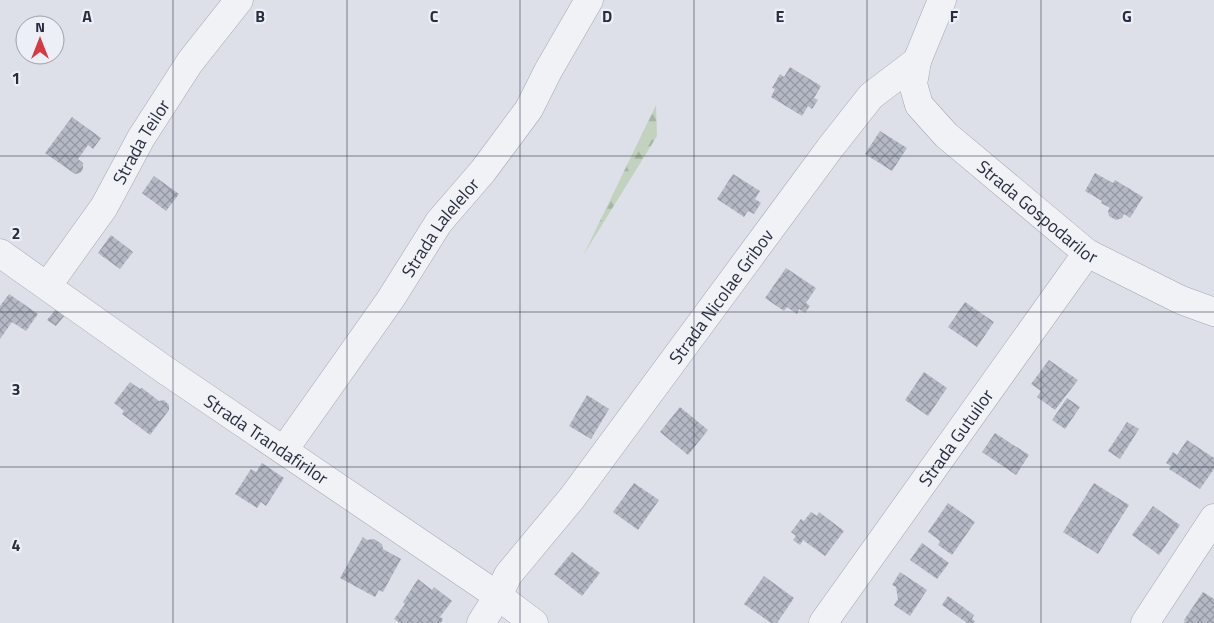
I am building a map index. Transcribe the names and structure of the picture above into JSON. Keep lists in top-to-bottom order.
{
  "streets": {
    "street": [
      "Strada Teilor",
      "Strada Gospodarilor",
      "Strada Lalelelor",
      "Strada Nicolae Gribov",
      "Strada Trandafirilor",
      "Strada Gutuilor"
    ]
  },
  "crossings": [
    ["Strada Teilor", "Strada Trandafirilor"],
    ["Strada Gospodarilor", "Strada Nicolae Gribov"],
    ["Strada Gospodarilor", "Strada Gutuilor"],
    ["Strada Lalelelor", "Strada Trandafirilor"],
    ["Strada Nicolae Gribov", "Strada Trandafirilor"]
  ],
  "north": "top",
  "grid": {
    "columns": [
      "A",
      "B",
      "C",
      "D",
      "E",
      "F",
      "G"
    ],
    "rows": [
      "1",
      "2",
      "3",
      "4"
    ]
  }
}
